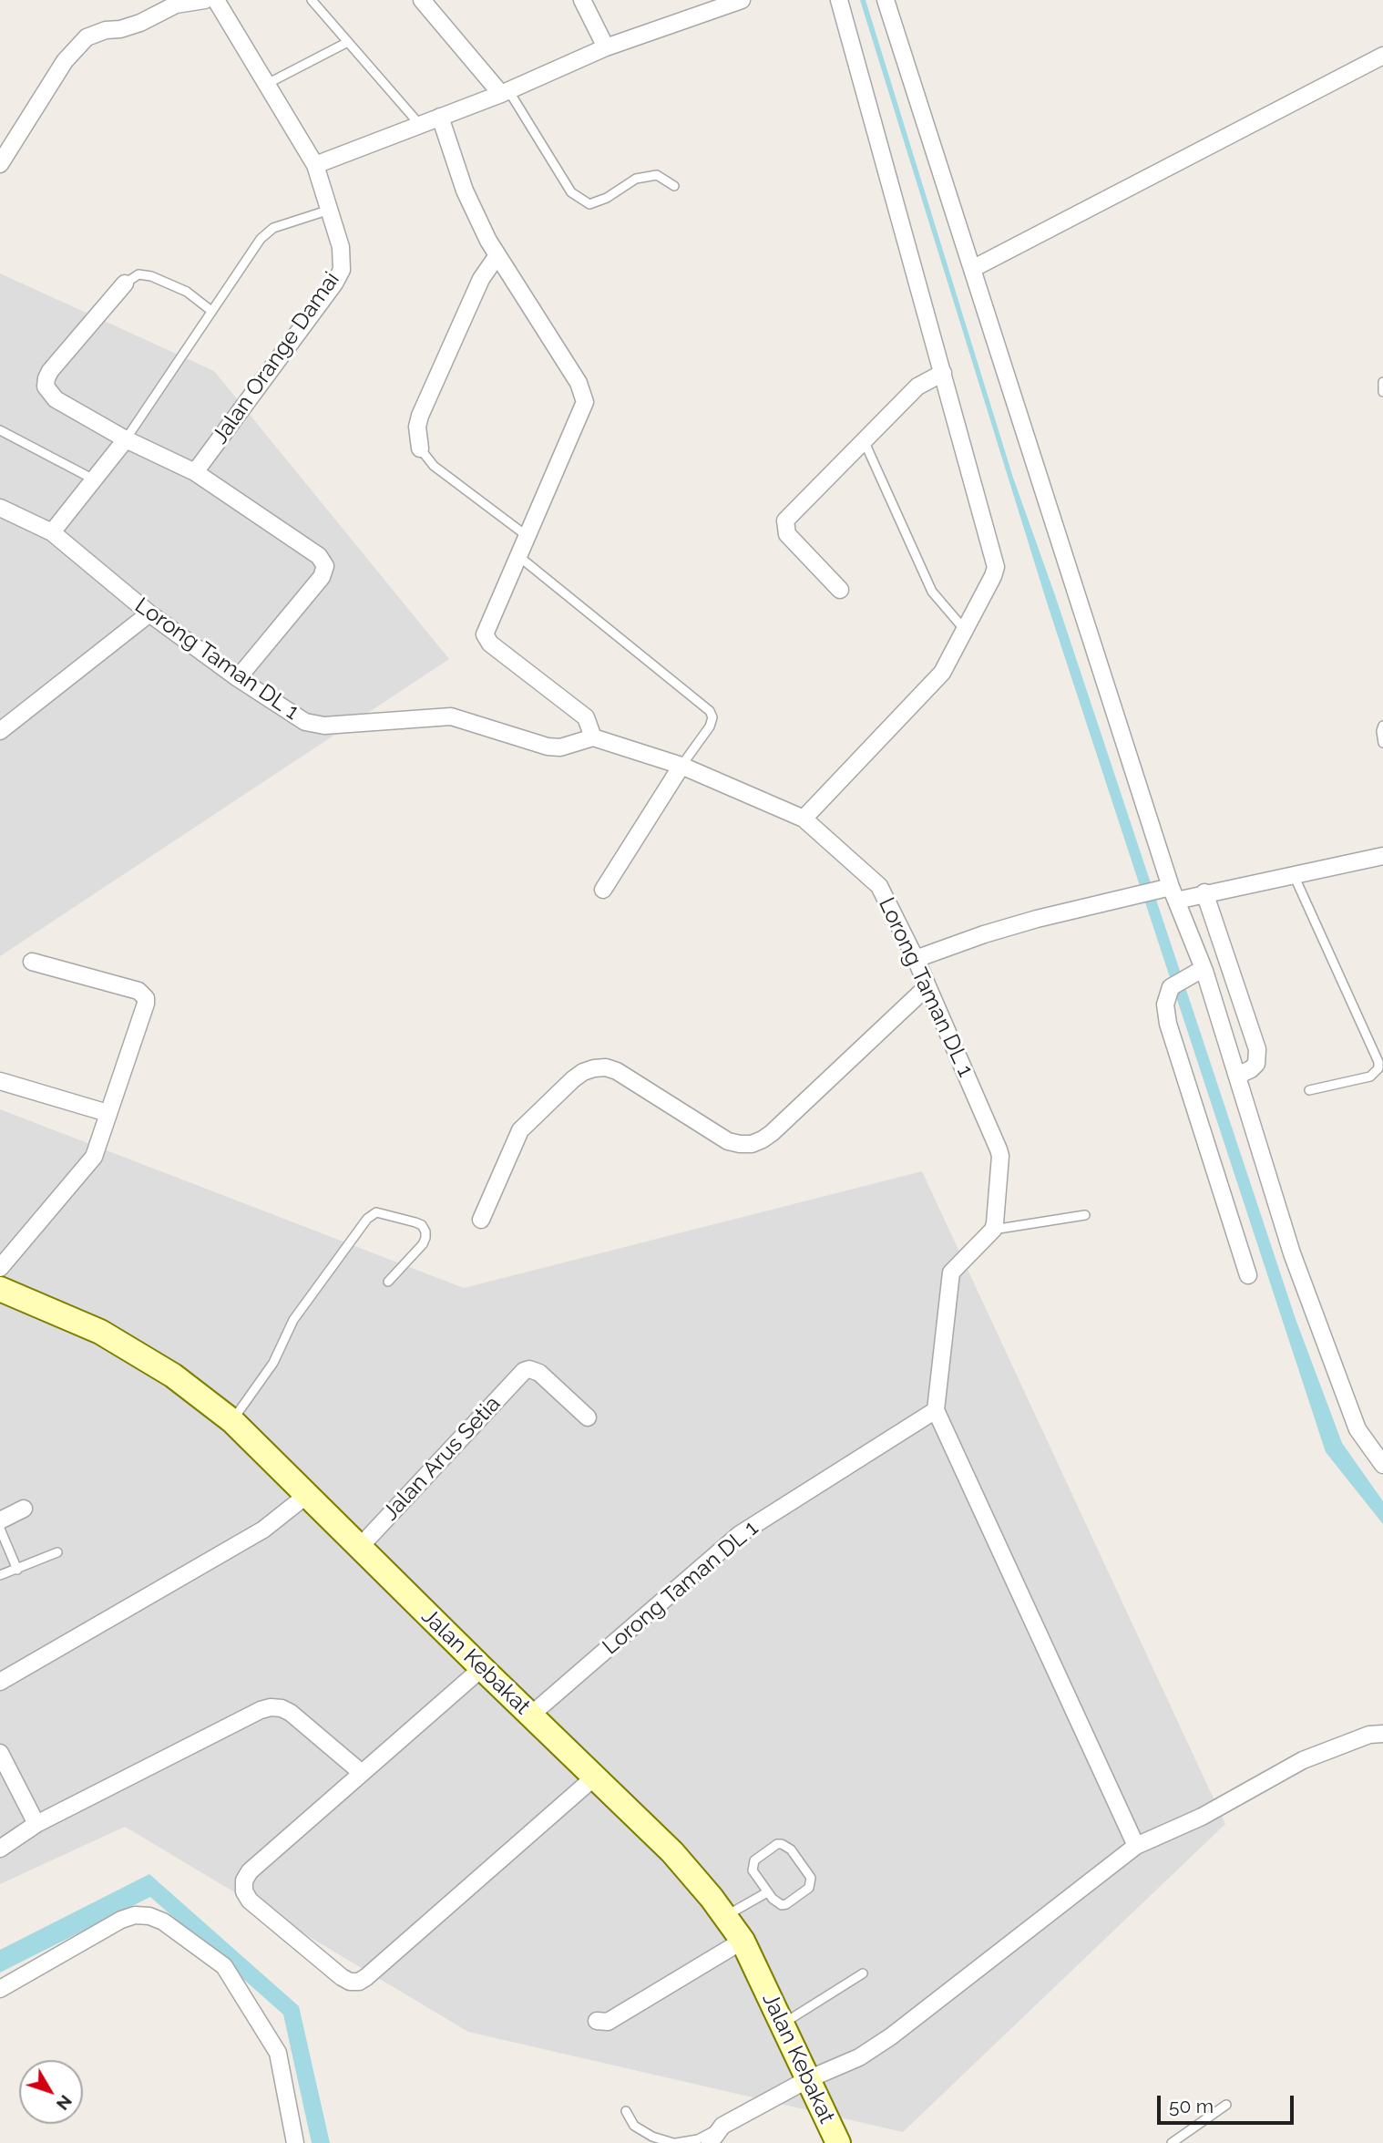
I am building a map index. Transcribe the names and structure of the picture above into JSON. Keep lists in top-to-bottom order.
{
  "streets": {
    "street": [
      "Jalan Orange Damai",
      "Lorong Taman DL 1",
      "Jalan Arus Setia",
      "Jalan Kebakat"
    ]
  },
  "crossings": [
    ["Lorong Taman DL 1", "Jalan Kebakat"],
    ["Jalan Arus Setia", "Jalan Kebakat"]
  ],
  "scale_bar": "50 m",
  "north": "bottom right"
}
